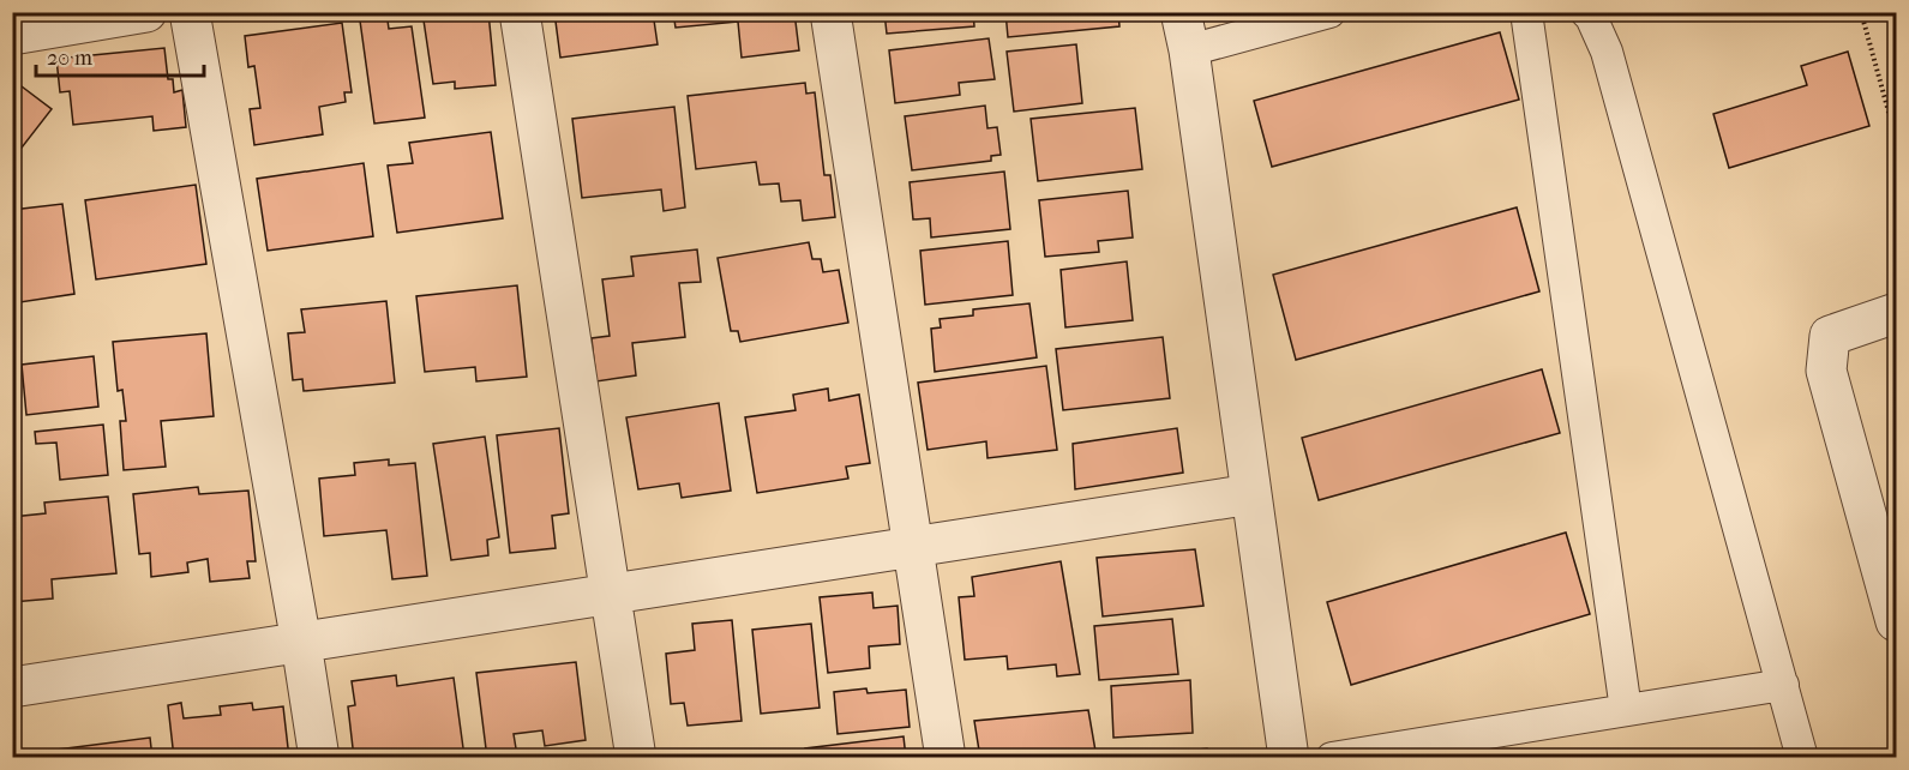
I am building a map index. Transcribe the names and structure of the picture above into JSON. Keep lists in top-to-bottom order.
{
  "scale_bar": "20 m"
}
